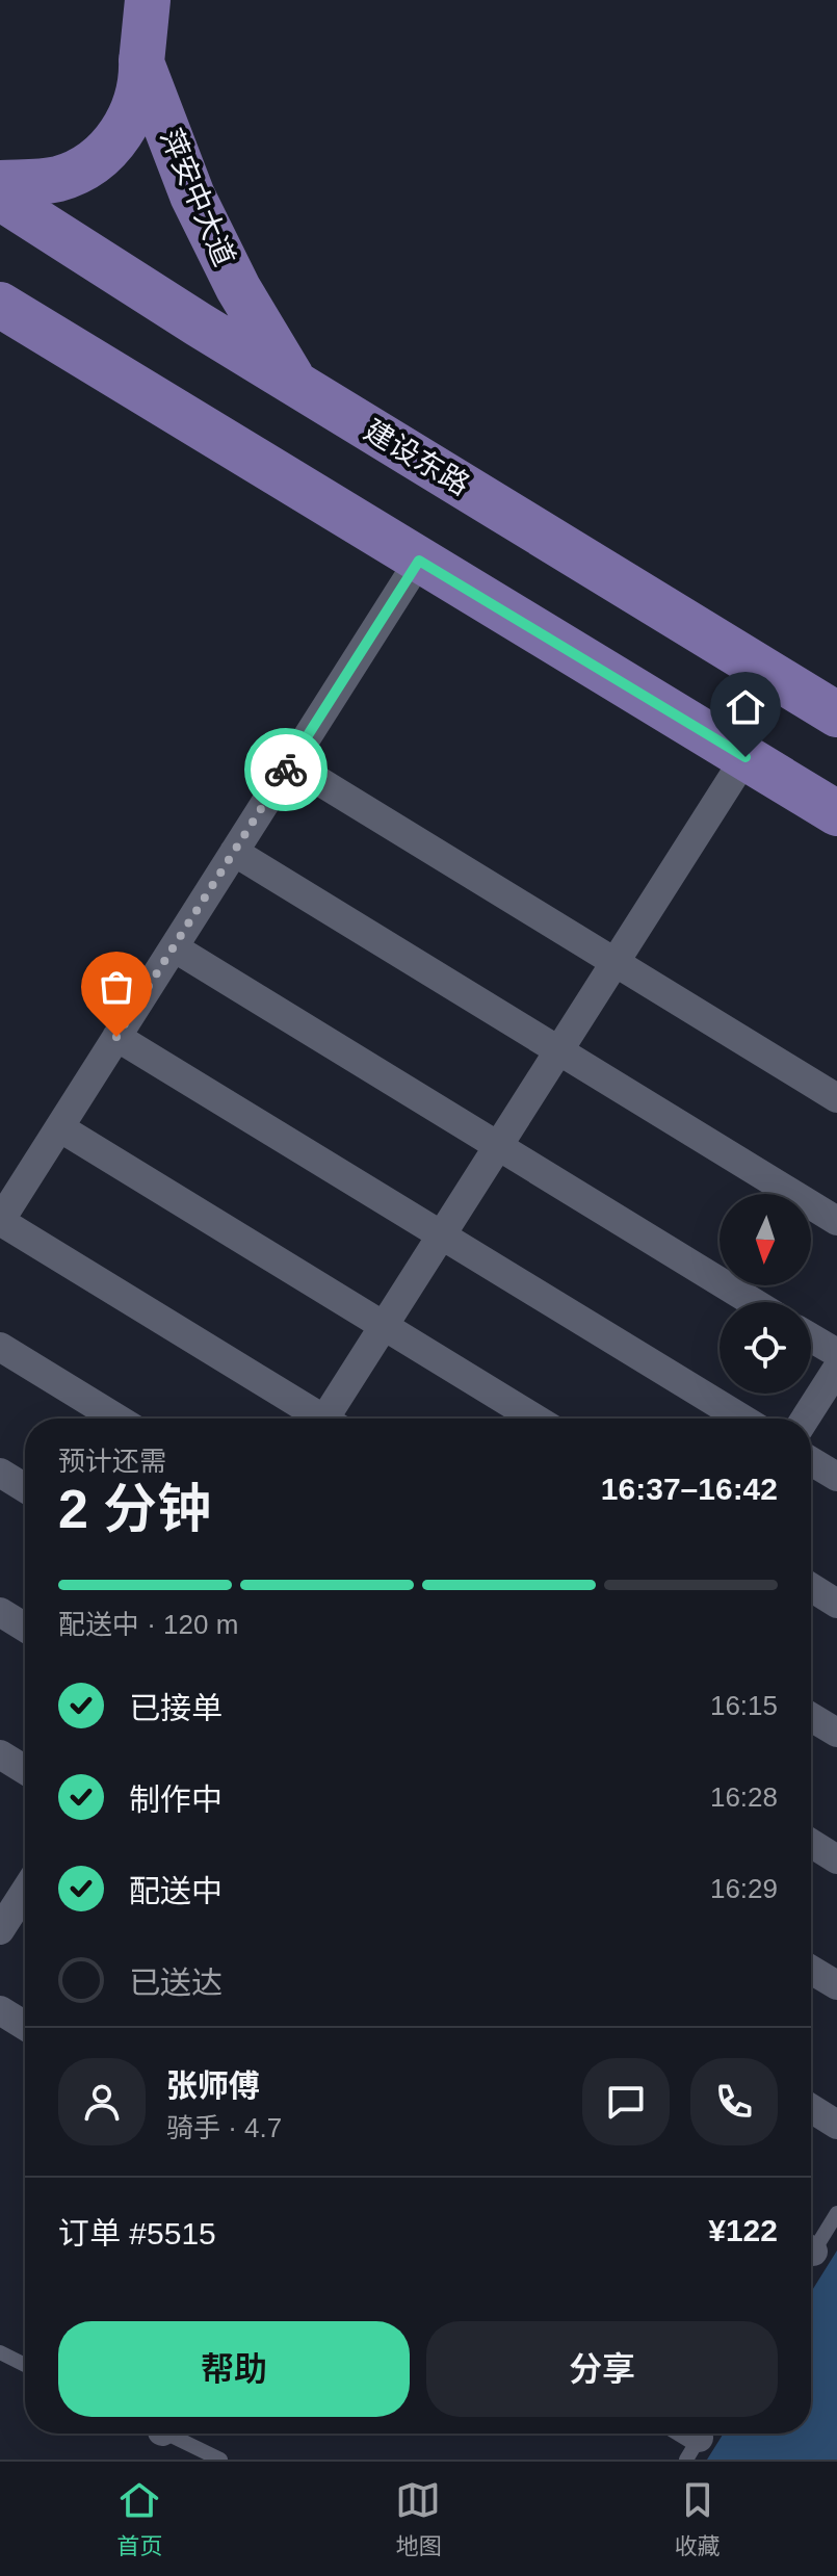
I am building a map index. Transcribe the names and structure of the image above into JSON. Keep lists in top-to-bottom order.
{
  "streets": {
    "main road": ["萍安中大道", "建设东路"]
  },
  "crossings": [
    ["萍安中大道", "建设东路"]
  ],
  "north": "bottom",
  "page": {
    "heading": ["2 分钟", "预计还需", "16:37–16:42"],
    "panel": [
      "张师傅",
      "骑手 · 4.7",
      "订单 #5515",
      "¥122"
    ],
    "bar": "配送中 · 120 m",
    "list": [
      ["已接单", "16:15"],
      ["制作中", "16:28"],
      ["配送中", "16:29"],
      "已送达"
    ],
    "buttons": ["帮助", "分享"],
    "tabs": ["首页", "地图", "收藏"]
  }
}
